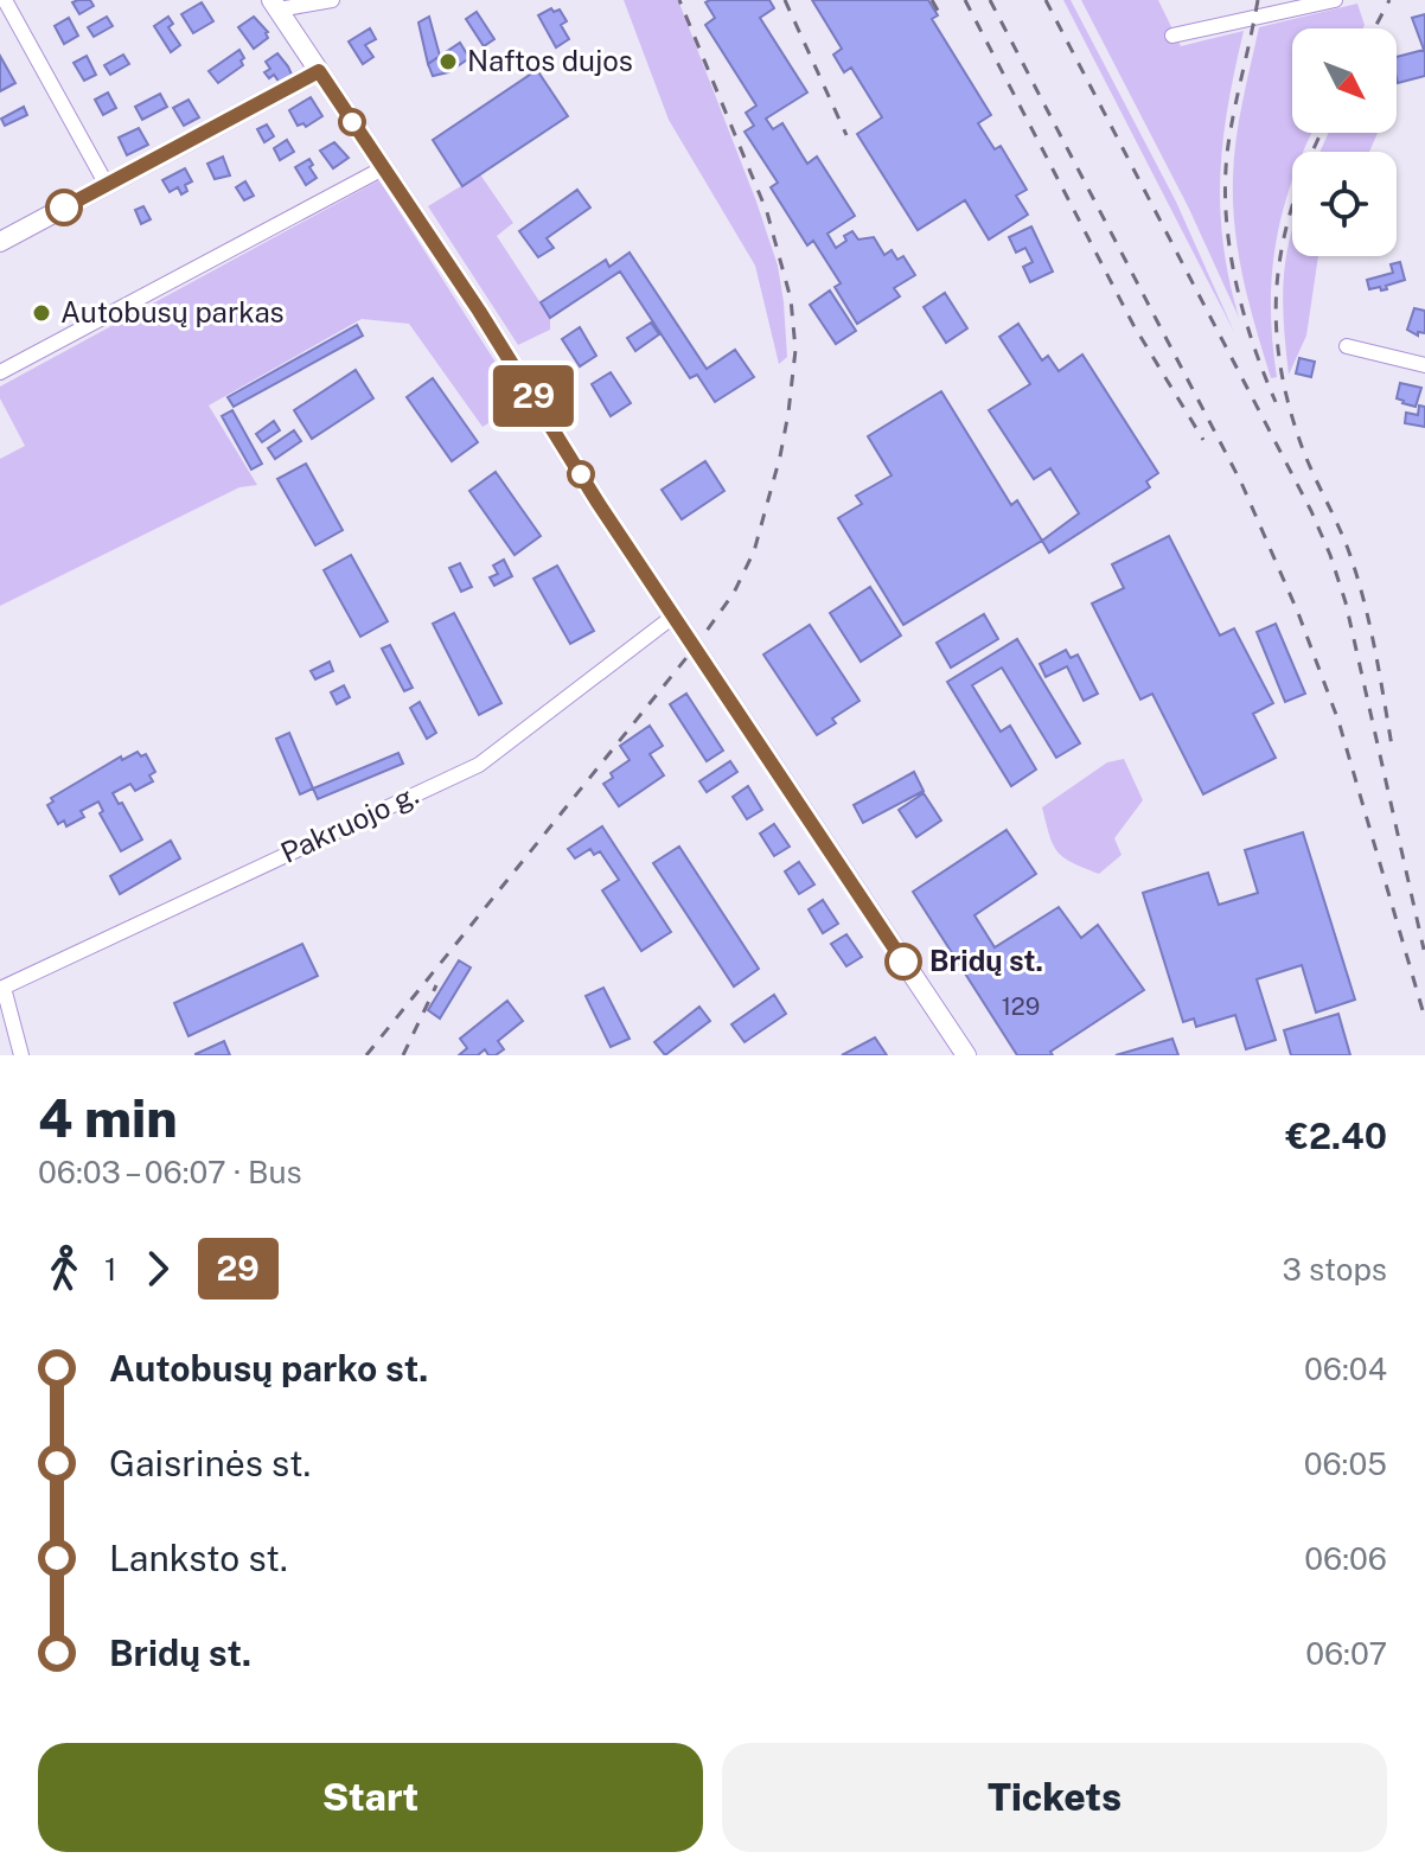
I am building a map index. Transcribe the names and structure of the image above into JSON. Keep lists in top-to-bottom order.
{
  "streets": {
    "street": ["Pakruojo g."]
  },
  "places": ["Naftos dujos", "Autobusų parkas", "Bridų st."],
  "lines": ["bus line 29"],
  "house_numbers": ["129"],
  "north": "bottom right",
  "page": {
    "on_map": "29",
    "heading": ["4 min", "06:03 – 06:07 · Bus", "€2.40"],
    "legs": ["1", "29", "3 stops"],
    "list": [
      {
        "name": "Autobusų parko st.",
        "value": "06:04"
      },
      {
        "name": "Gaisrinės st.",
        "value": "06:05"
      },
      {
        "name": "Lanksto st.",
        "value": "06:06"
      },
      {
        "name": "Bridų st.",
        "value": "06:07"
      }
    ],
    "buttons": ["Start", "Tickets"]
  }
}
